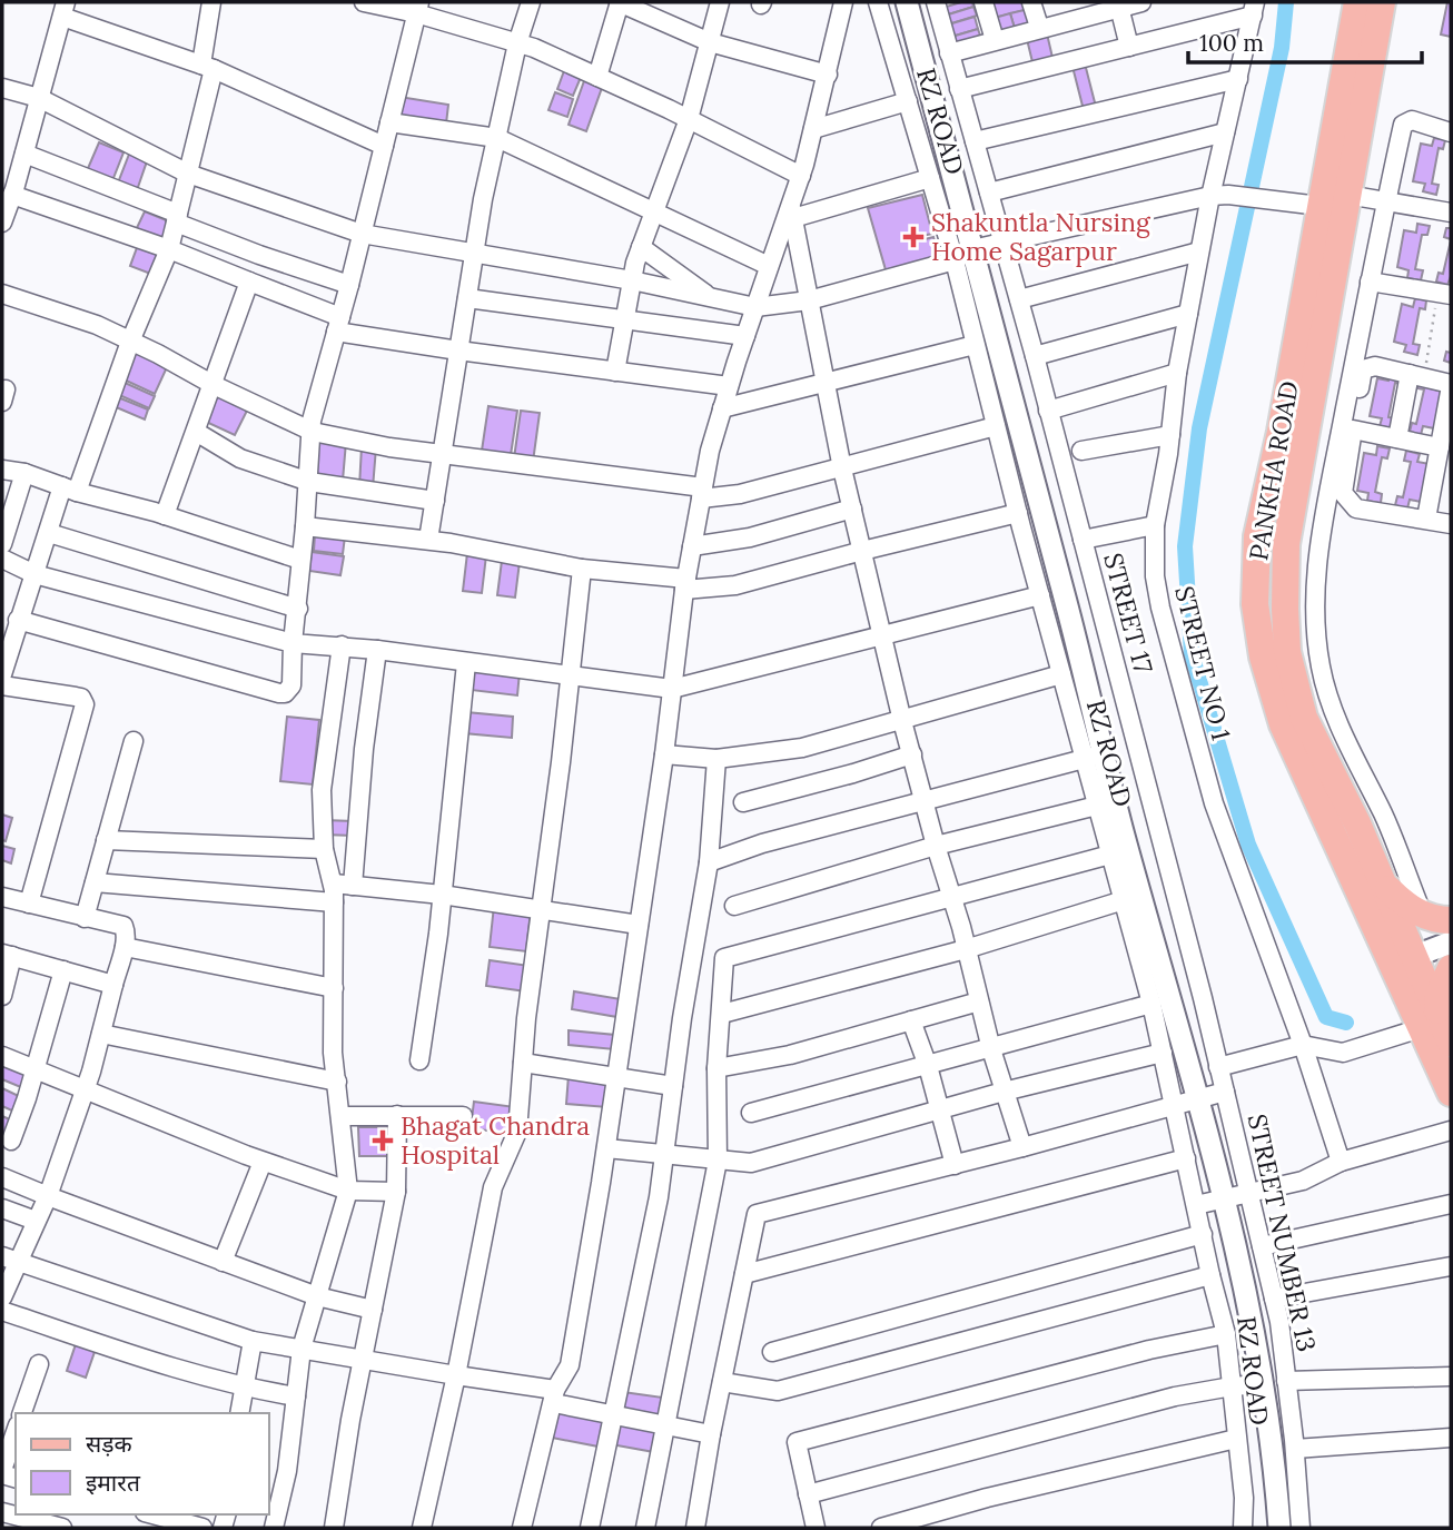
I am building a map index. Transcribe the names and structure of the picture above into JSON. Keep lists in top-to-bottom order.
{
  "streets": {
    "main road": ["PANKHA ROAD"],
    "street": [
      "RZ ROAD",
      "STREET 17",
      "STREET NO 1",
      "STREET NUMBER 13"
    ]
  },
  "crossings": [
    ["STREET 17", "STREET NUMBER 13"]
  ],
  "places": {
    "health": ["Shakuntla Nursing Home Sagarpur", "Bhagat Chandra Hospital"]
  },
  "legend": ["सड़क", "इमारत"],
  "scale_bar": "100 m"
}
